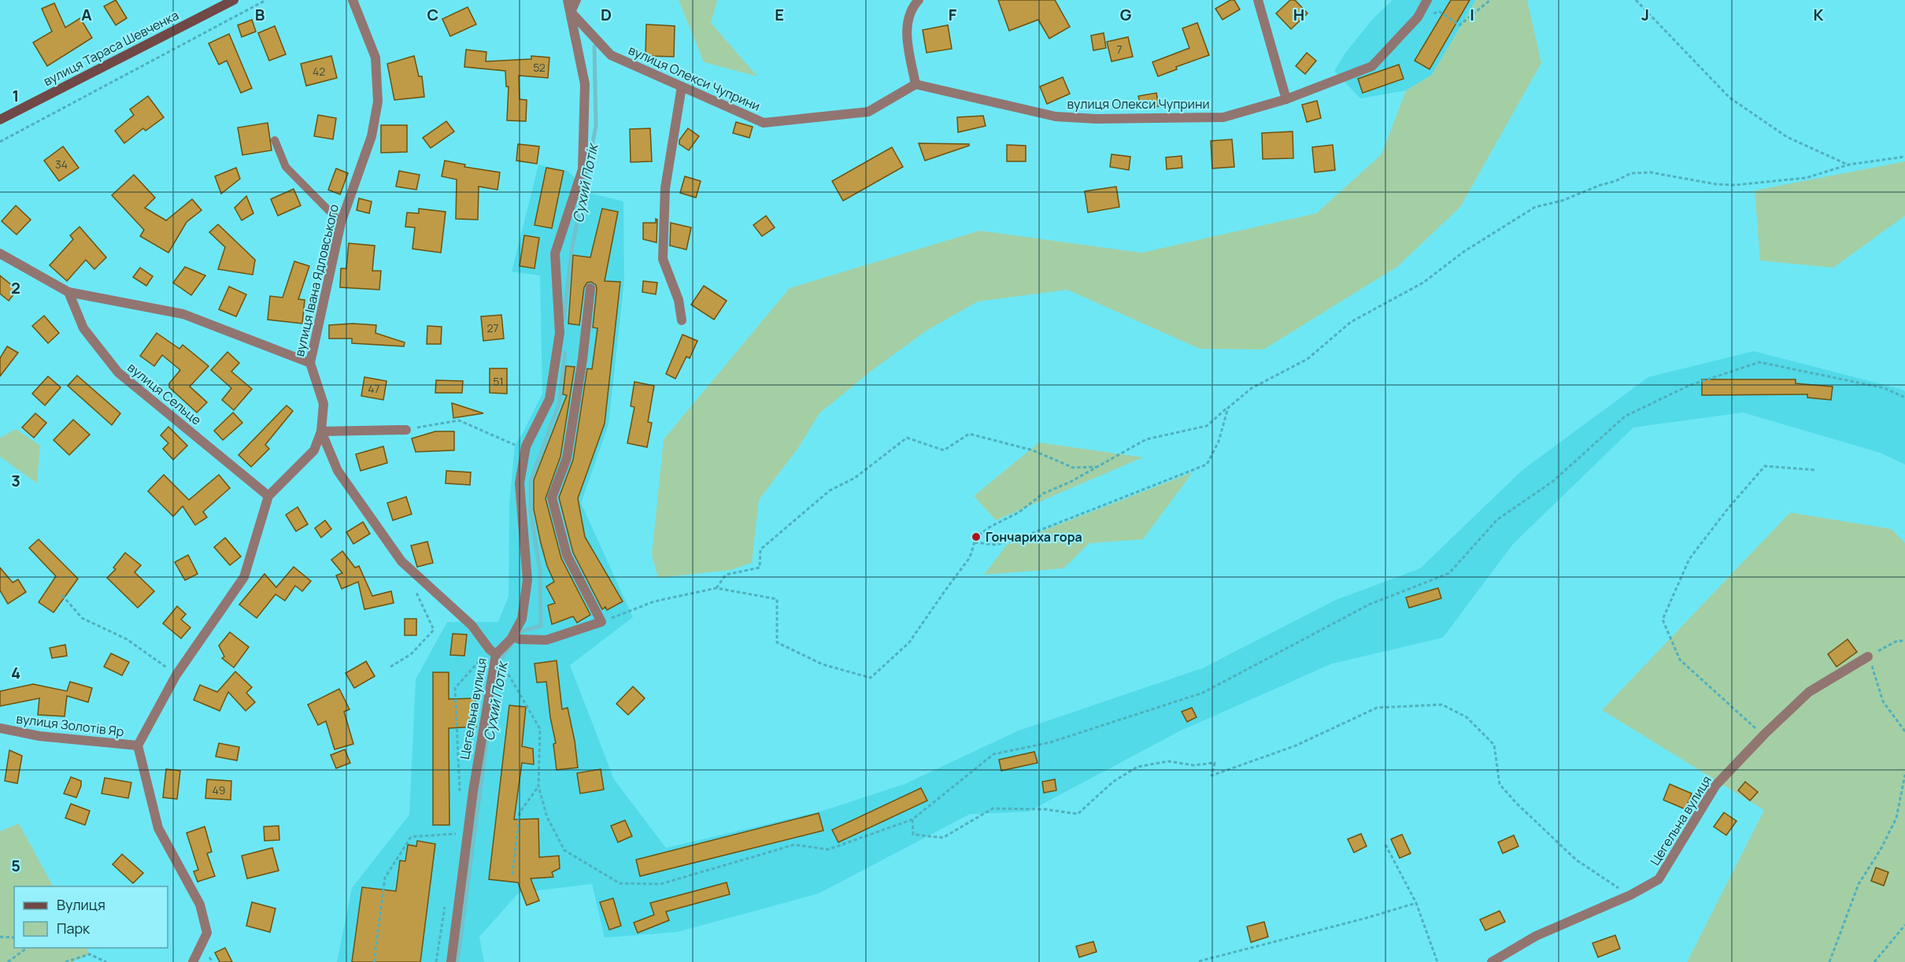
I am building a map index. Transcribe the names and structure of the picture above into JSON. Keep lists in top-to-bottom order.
{
  "streets": {
    "street": [
      "вулиця Тараса Шевченка",
      "вулиця Олекси Чуприни",
      "вулиця Івана Ядловського",
      "вулиця Сельце",
      "Цегельна вулиця",
      "вулиця Золотів Яр"
    ]
  },
  "crossings": [
    ["вулиця Олекси Чуприни", "Цегельна вулиця"],
    ["вулиця Івана Ядловського", "вулиця Сельце"],
    ["вулиця Івана Ядловського", "Цегельна вулиця"],
    ["вулиця Івана Ядловського", "вулиця Золотів Яр"]
  ],
  "water": ["Сухий Потік"],
  "places": ["Гончариха гора"],
  "house_numbers": [
    "7",
    "52",
    "42",
    "34",
    "27",
    "51",
    "47",
    "49"
  ],
  "legend": ["Вулиця", "Парк"],
  "grid": {
    "columns": [
      "A",
      "B",
      "C",
      "D",
      "E",
      "F",
      "G",
      "H",
      "I",
      "J",
      "K"
    ],
    "rows": [
      "1",
      "2",
      "3",
      "4",
      "5"
    ]
  }
}
